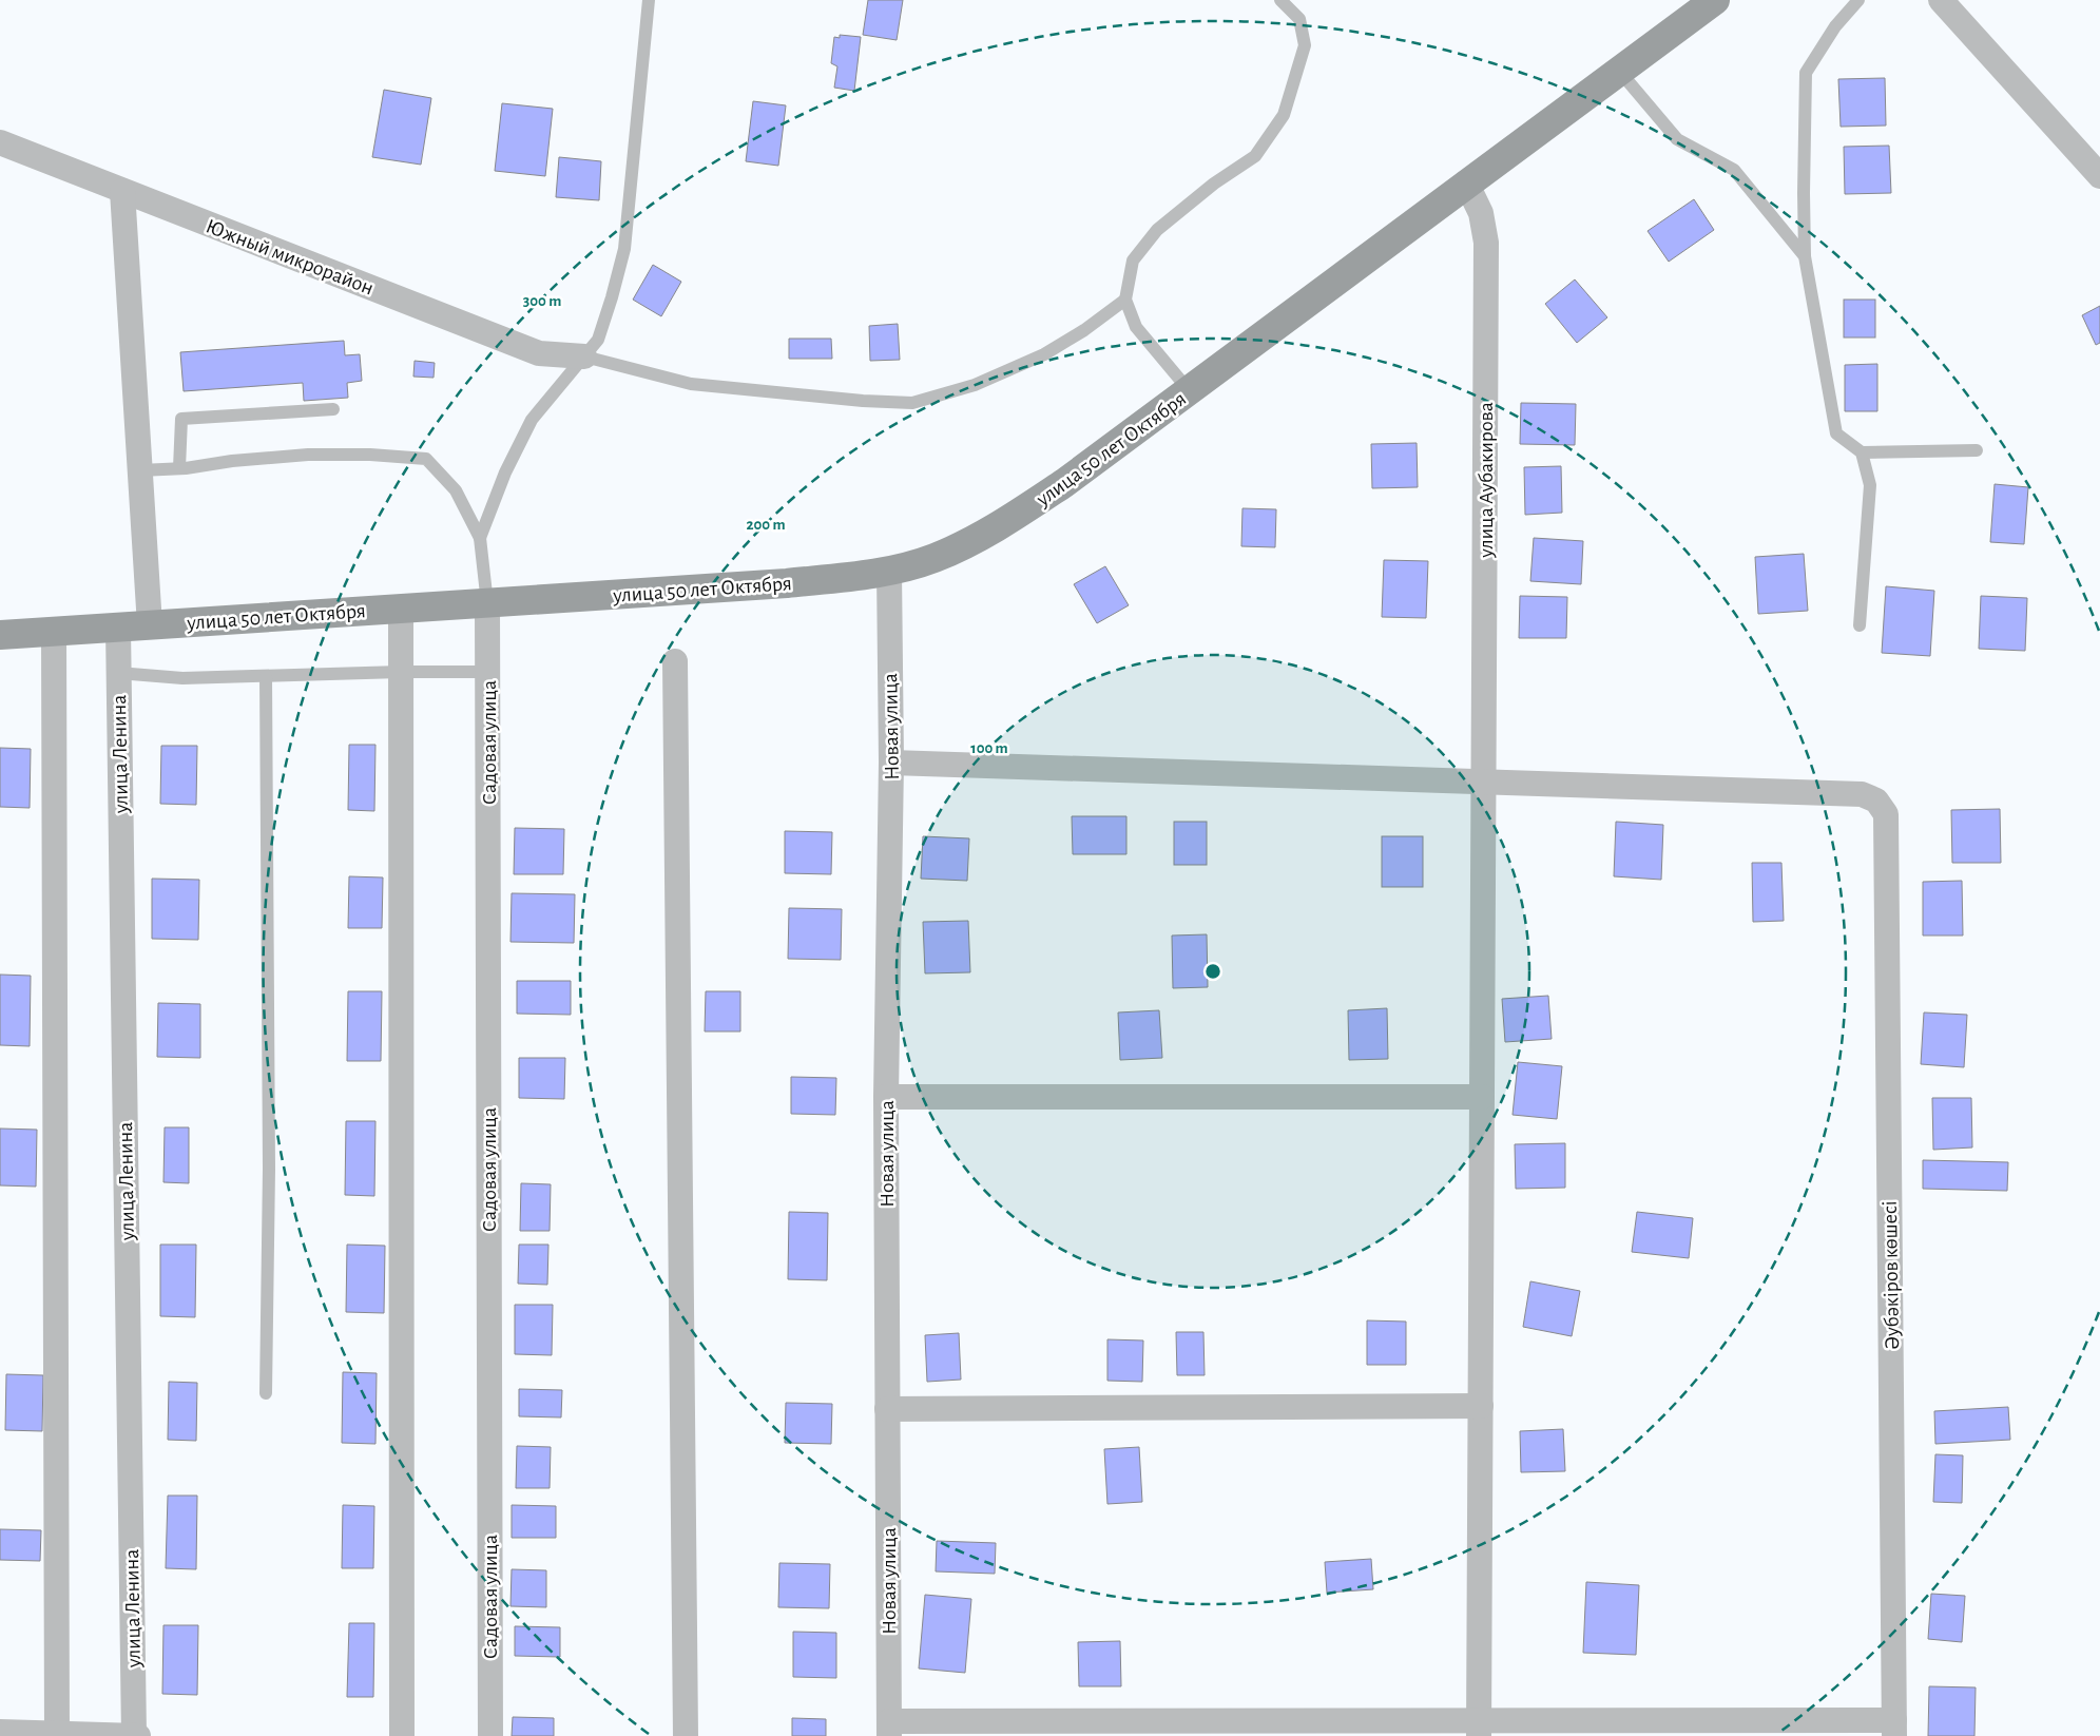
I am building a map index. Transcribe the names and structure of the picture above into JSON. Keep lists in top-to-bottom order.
{
  "streets": {
    "main road": ["улица 50 лет Октября"],
    "street": [
      "Южный микрорайон",
      "улица Аубакирова",
      "Новая улица",
      "Садовая улица",
      "улица Ленина",
      "Әубәкіров көшесі"
    ]
  },
  "crossings": [
    ["улица 50 лет Октября", "улица Аубакирова"],
    ["улица 50 лет Октября", "Новая улица"],
    ["улица 50 лет Октября", "Садовая улица"],
    ["улица 50 лет Октября", "улица Ленина"],
    ["улица Аубакирова", "Әубәкіров көшесі"]
  ],
  "rings": ["300 m", "200 m", "100 m"]
}
